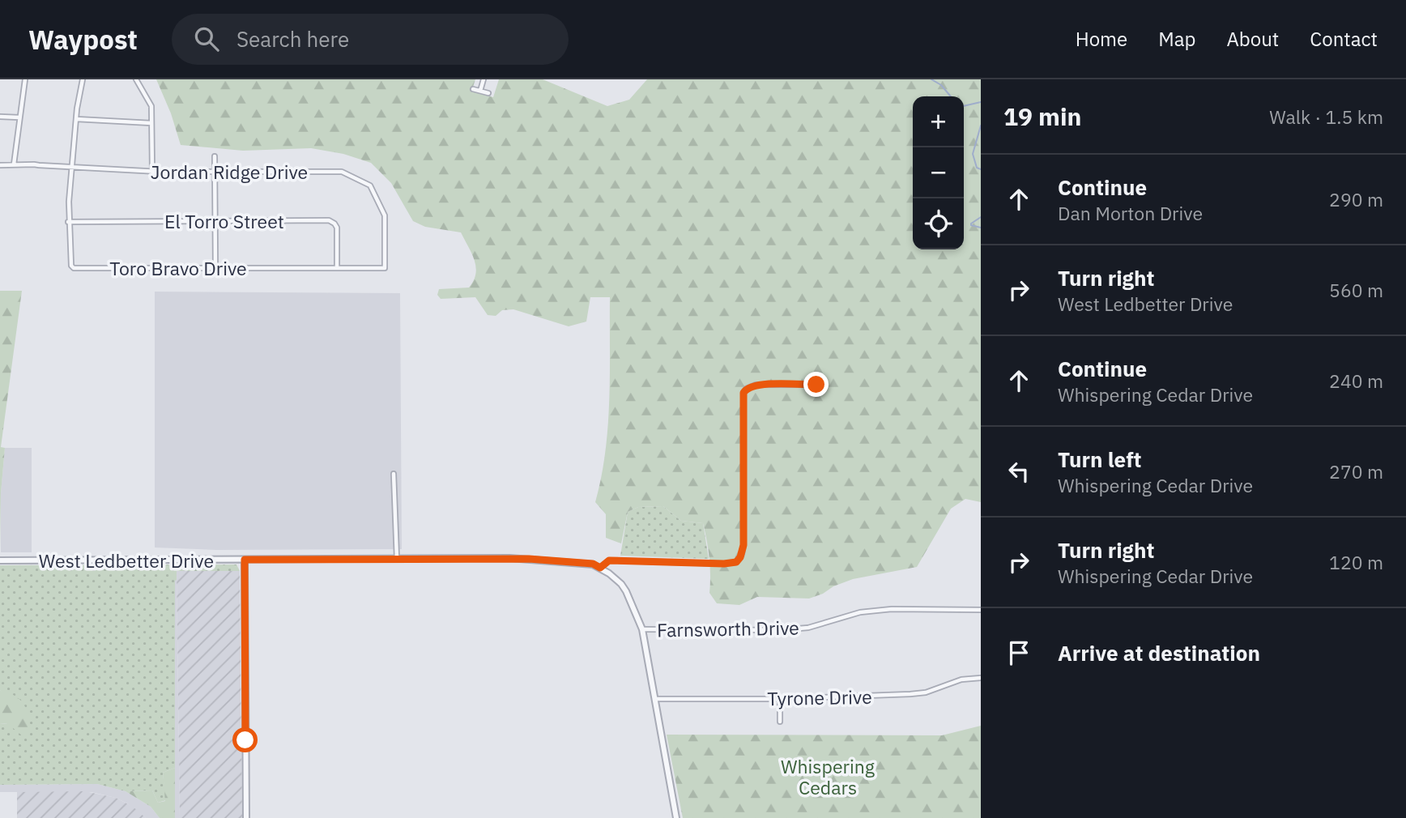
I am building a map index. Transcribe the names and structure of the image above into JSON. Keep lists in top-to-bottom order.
{
  "streets": {
    "street": [
      "Jordan Ridge Drive",
      "El Torro Street",
      "Toro Bravo Drive",
      "West Ledbetter Drive",
      "Farnsworth Drive",
      "Tyrone Drive"
    ]
  },
  "crossings": [
    ["Jordan Ridge Drive", "Toro Bravo Drive"],
    ["El Torro Street", "Toro Bravo Drive"]
  ],
  "parks": ["Whispering Cedars"],
  "page": {
    "header": "Waypost",
    "search": "Search here",
    "nav": [
      "Home",
      "Map",
      "About",
      "Contact"
    ],
    "heading": ["19 min", "Walk · 1.5 km"],
    "map_buttons": ["+", "−"],
    "list": [
      ["Continue", "Dan Morton Drive", "290 m"],
      ["Turn right", "West Ledbetter Drive", "560 m"],
      ["Continue", "Whispering Cedar Drive", "240 m"],
      ["Turn left", "Whispering Cedar Drive", "270 m"],
      ["Turn right", "Whispering Cedar Drive", "120 m"],
      "Arrive at destination"
    ]
  }
}
